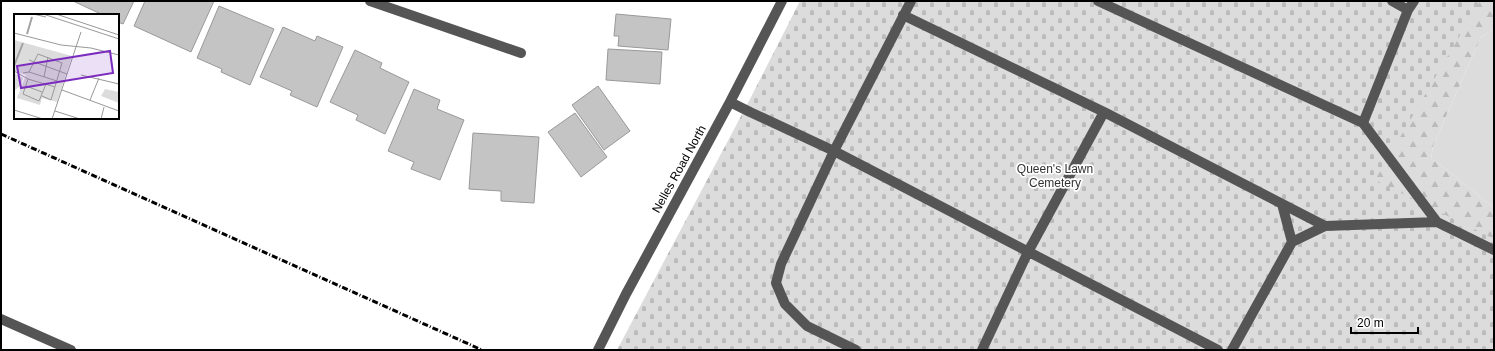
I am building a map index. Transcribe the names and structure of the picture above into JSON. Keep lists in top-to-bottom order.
{
  "streets": {
    "street": ["Nelles Road North"]
  },
  "parks": ["Queen's Lawn Cemetery"],
  "scale_bar": "20 m"
}
